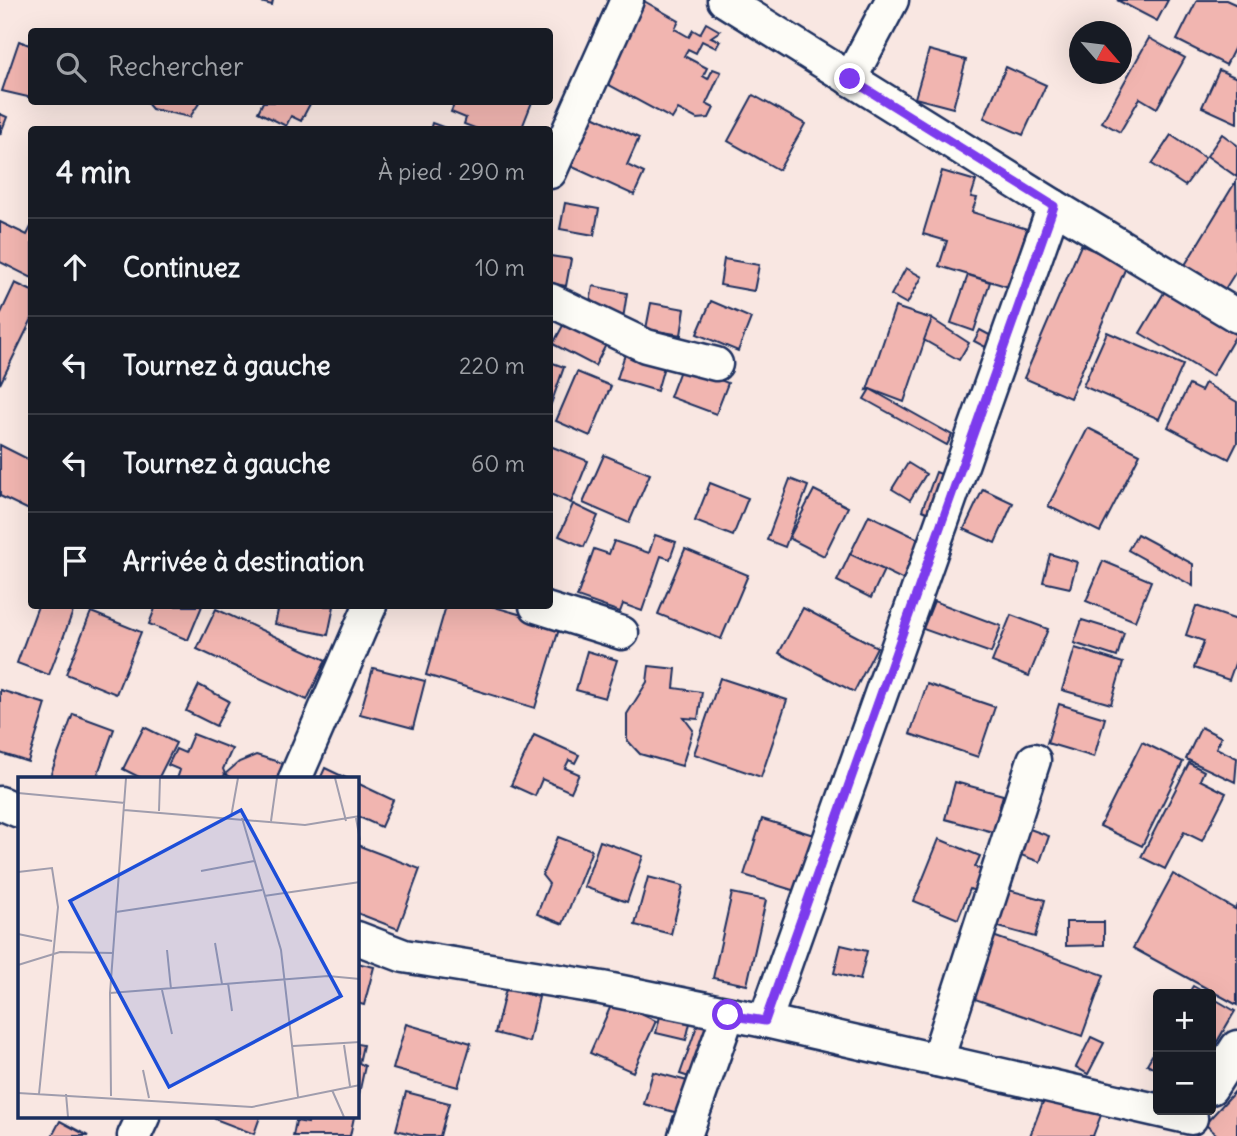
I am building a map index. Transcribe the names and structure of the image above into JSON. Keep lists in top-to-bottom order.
{
  "north": "bottom right",
  "page": {
    "search": "Rechercher",
    "heading": ["4 min", "À pied · 290 m"],
    "list": [
      ["Continuez", "10 m"],
      ["Tournez à gauche", "220 m"],
      ["Tournez à gauche", "60 m"],
      "Arrivée à destination"
    ],
    "map_buttons": ["+", "−"]
  }
}
